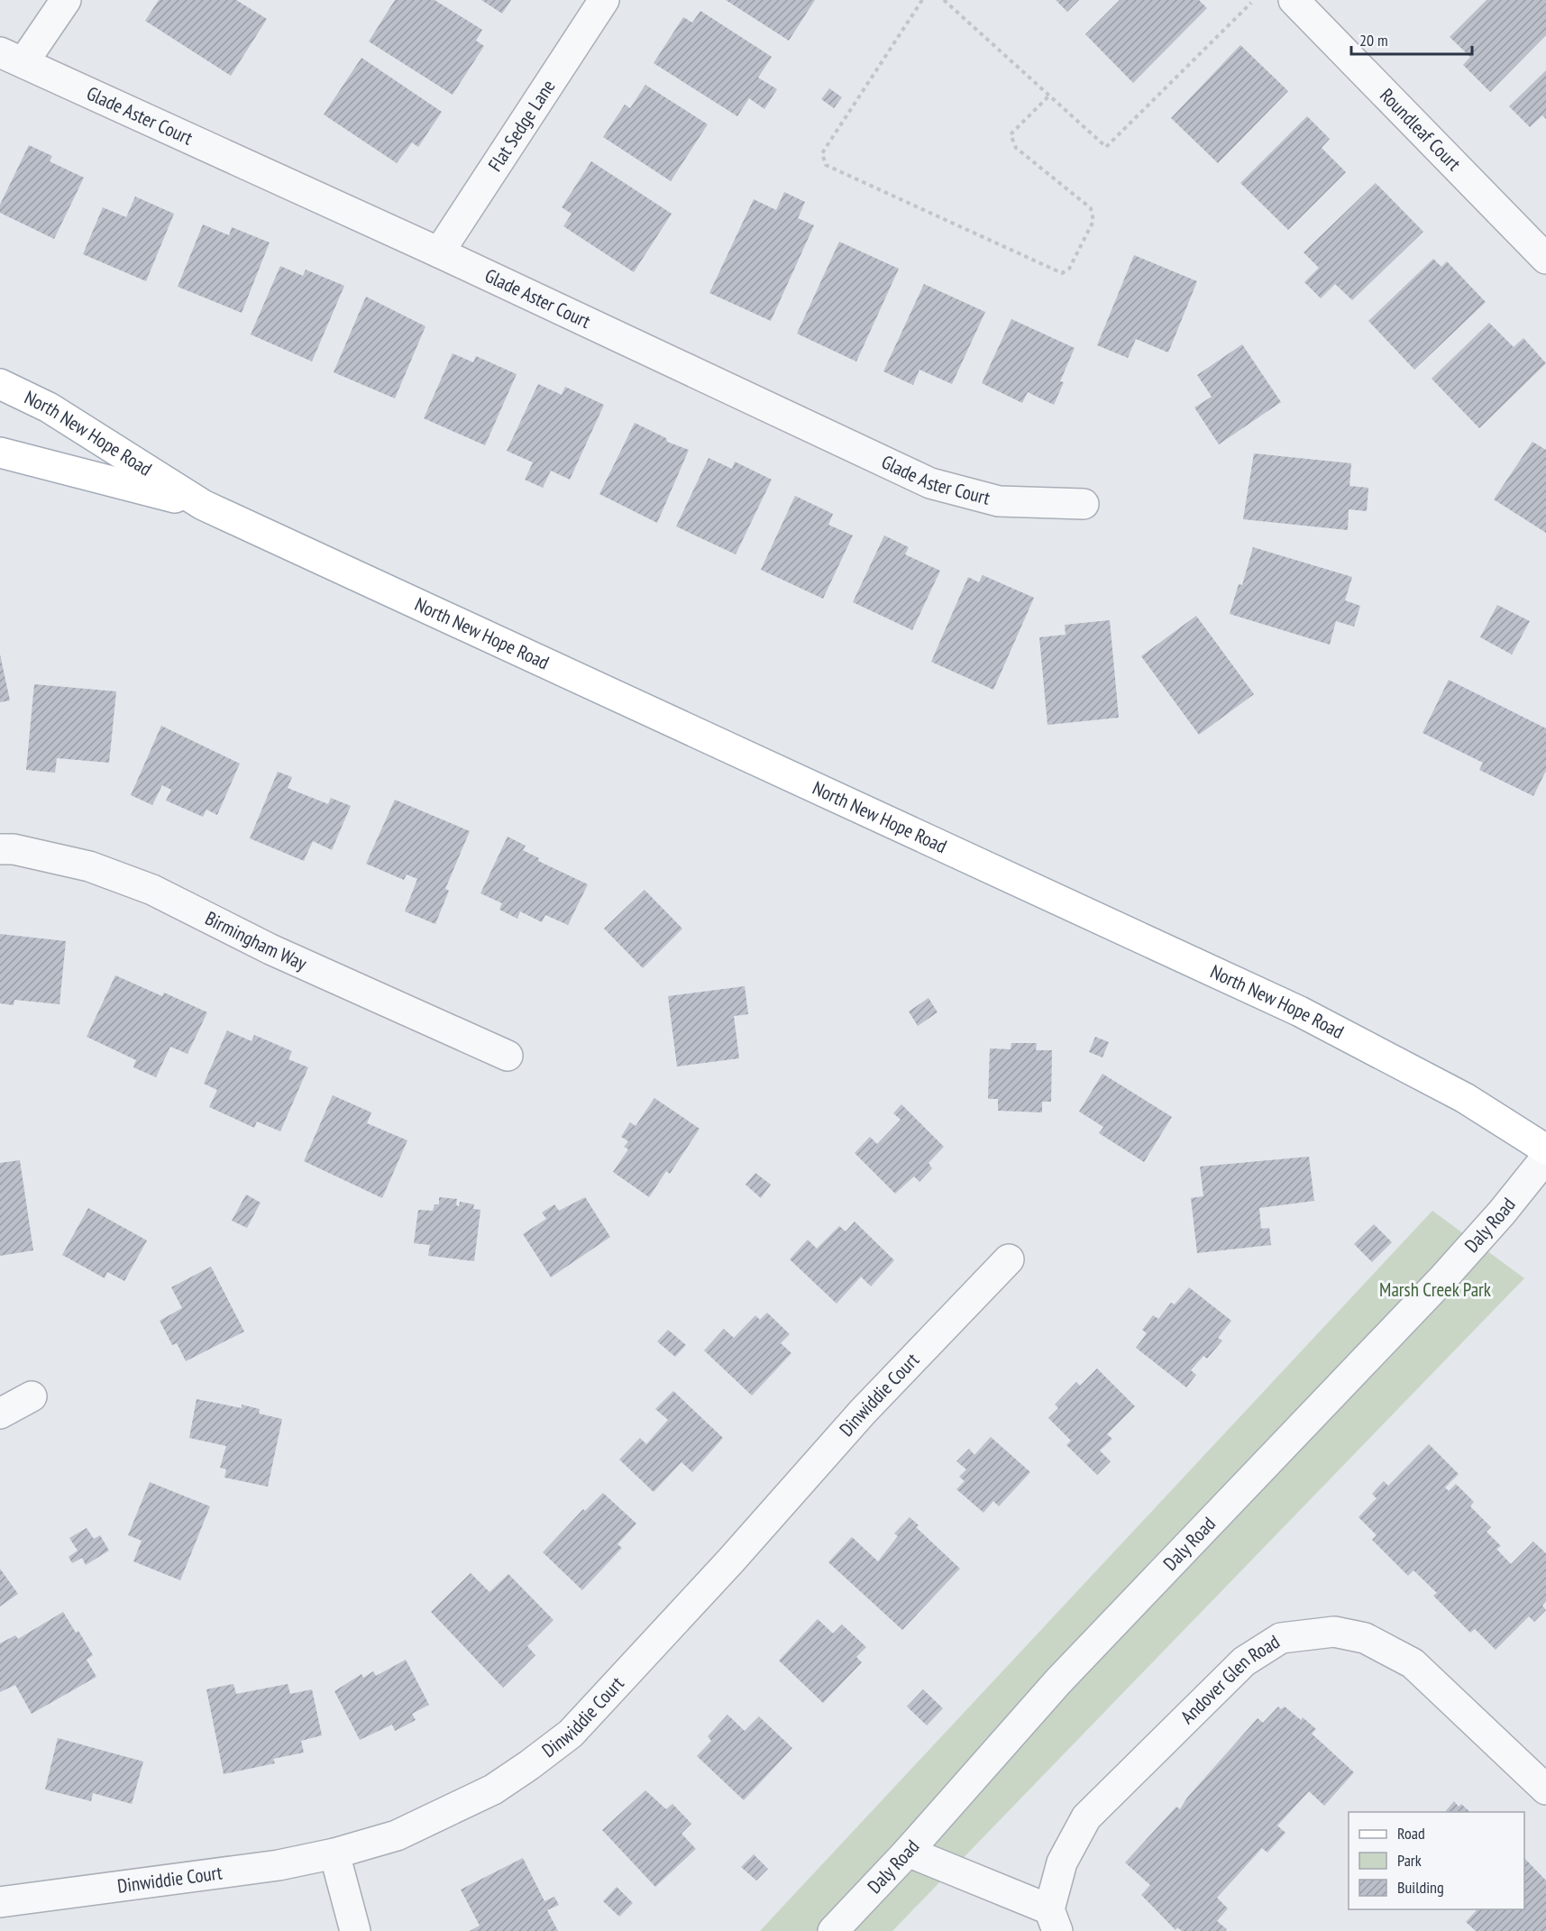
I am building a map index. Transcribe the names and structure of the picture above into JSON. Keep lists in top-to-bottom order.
{
  "streets": {
    "main road": ["North New Hope Road"],
    "street": [
      "Glade Aster Court",
      "Flat Sedge Lane",
      "Roundleaf Court",
      "Birmingham Way",
      "Daly Road",
      "Dinwiddie Court",
      "Andover Glen Road"
    ]
  },
  "crossings": [
    ["Glade Aster Court", "Flat Sedge Lane"]
  ],
  "parks": ["Marsh Creek Park"],
  "legend": ["Road", "Park", "Building"],
  "scale_bar": "20 m"
}
